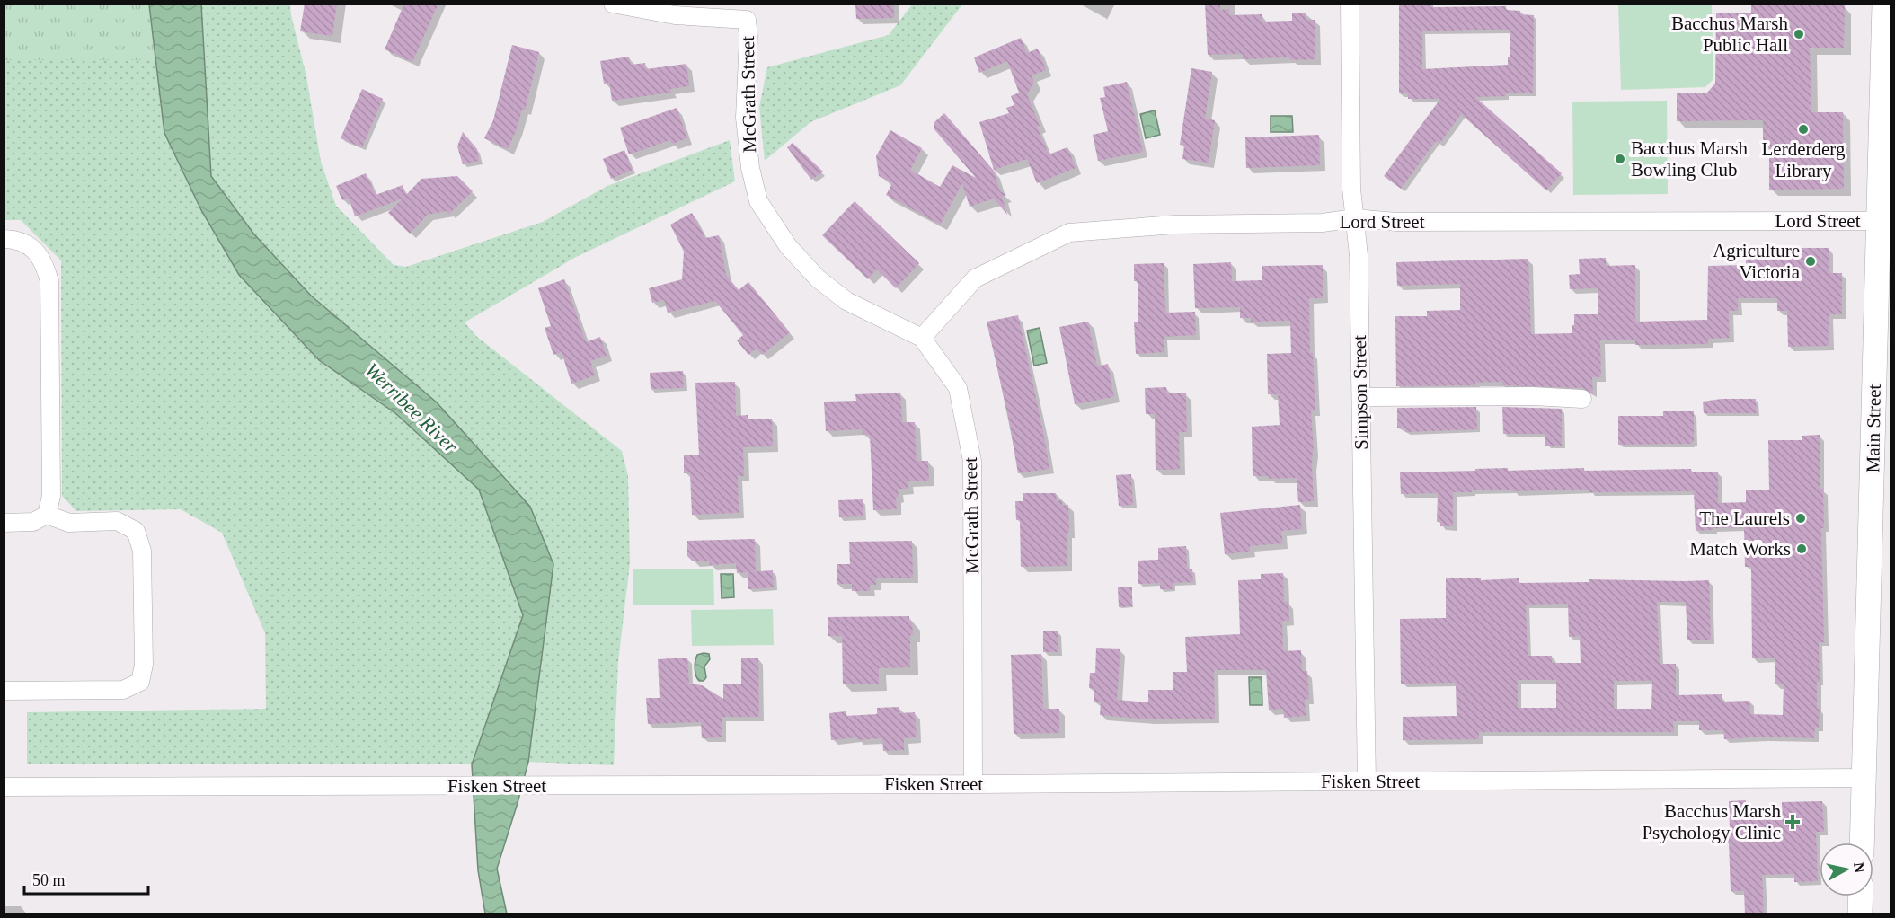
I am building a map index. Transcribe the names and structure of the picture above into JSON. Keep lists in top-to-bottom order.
{
  "streets": {
    "main road": ["Main Street"],
    "street": [
      "McGrath Street",
      "Lord Street",
      "Simpson Street",
      "Fisken Street"
    ]
  },
  "crossings": [
    ["McGrath Street", "Lord Street"],
    ["McGrath Street", "Fisken Street"],
    ["Lord Street", "Simpson Street"],
    ["Lord Street", "Main Street"],
    ["Simpson Street", "Fisken Street"],
    ["Main Street", "Fisken Street"]
  ],
  "water": ["Werribee River"],
  "places": {
    "other": [
      "Bacchus Marsh Public Hall",
      "Lerderderg Library",
      "Bacchus Marsh Bowling Club",
      "Agriculture Victoria",
      "The Laurels",
      "Match Works"
    ],
    "health": ["Bacchus Marsh Psychology Clinic"]
  },
  "scale_bar": "50 m",
  "north": "right"
}
